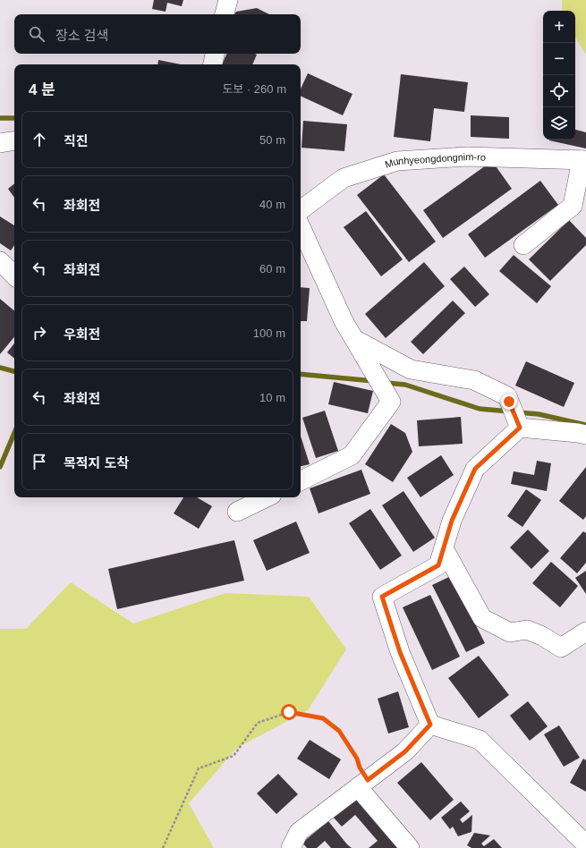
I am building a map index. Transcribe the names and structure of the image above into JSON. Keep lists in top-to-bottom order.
{
  "streets": {
    "street": ["Munhyeongdongnim-ro"]
  },
  "page": {
    "map_buttons": ["+", "−"],
    "search": "장소 검색",
    "heading": ["4 분", "도보 · 260 m"],
    "list": [
      ["직진", "50 m"],
      ["좌회전", "40 m"],
      ["좌회전", "60 m"],
      ["우회전", "100 m"],
      ["좌회전", "10 m"],
      "목적지 도착"
    ]
  }
}
